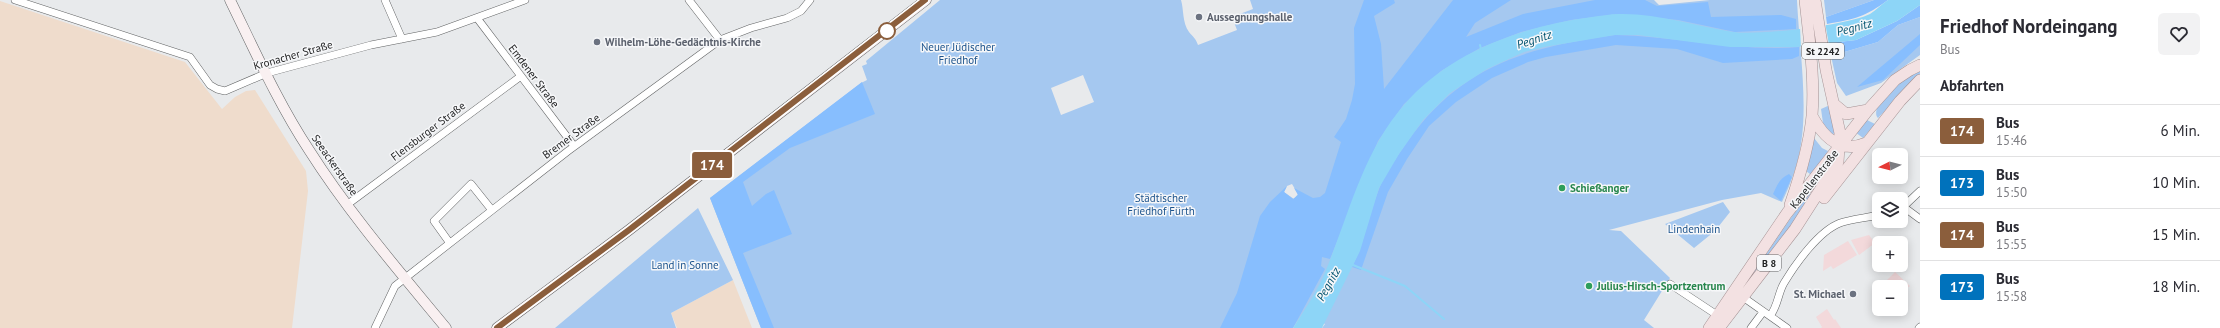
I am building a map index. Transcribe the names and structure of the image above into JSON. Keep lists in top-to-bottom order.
{
  "streets": {
    "main road": [
      "St 2242",
      "Seeackerstraße",
      "Kapellenstraße",
      "B 8"
    ],
    "street": [
      "Kronacher Straße",
      "Emdener Straße",
      "Flensburger Straße",
      "Bremer Straße"
    ]
  },
  "crossings": [
    ["Kronacher Straße", "Emdener Straße"],
    ["Kronacher Straße", "Seeackerstraße"],
    ["Emdener Straße", "Flensburger Straße"],
    ["Emdener Straße", "Bremer Straße"],
    ["Flensburger Straße", "Seeackerstraße"],
    ["Bremer Straße", "Seeackerstraße"],
    ["Kapellenstraße", "B 8"]
  ],
  "water": ["Pegnitz"],
  "parks": [
    "Neuer Jüdischer Friedhof",
    "Städtischer Friedhof Fürth",
    "Lindenhain",
    "Land in Sonne"
  ],
  "places": [
    "Aussegnungshalle",
    "Wilhelm-Löhe-Gedächtnis-Kirche",
    "Schießanger",
    "Julius-Hirsch-Sportzentrum",
    "St. Michael"
  ],
  "lines": ["bus line 174"],
  "north": "left",
  "page": {
    "on_map": "174",
    "heading": [
      ["Friedhof Nordeingang", "Bus"],
      "Abfahrten"
    ],
    "list": [
      {
        "mark": "174",
        "name": "Bus",
        "note": "15:46",
        "value": "6 Min."
      },
      {
        "mark": "173",
        "name": "Bus",
        "note": "15:50",
        "value": "10 Min."
      },
      {
        "mark": "174",
        "name": "Bus",
        "note": "15:55",
        "value": "15 Min."
      },
      {
        "mark": "173",
        "name": "Bus",
        "note": "15:58",
        "value": "18 Min."
      }
    ],
    "map_buttons": ["+", "−"]
  }
}
